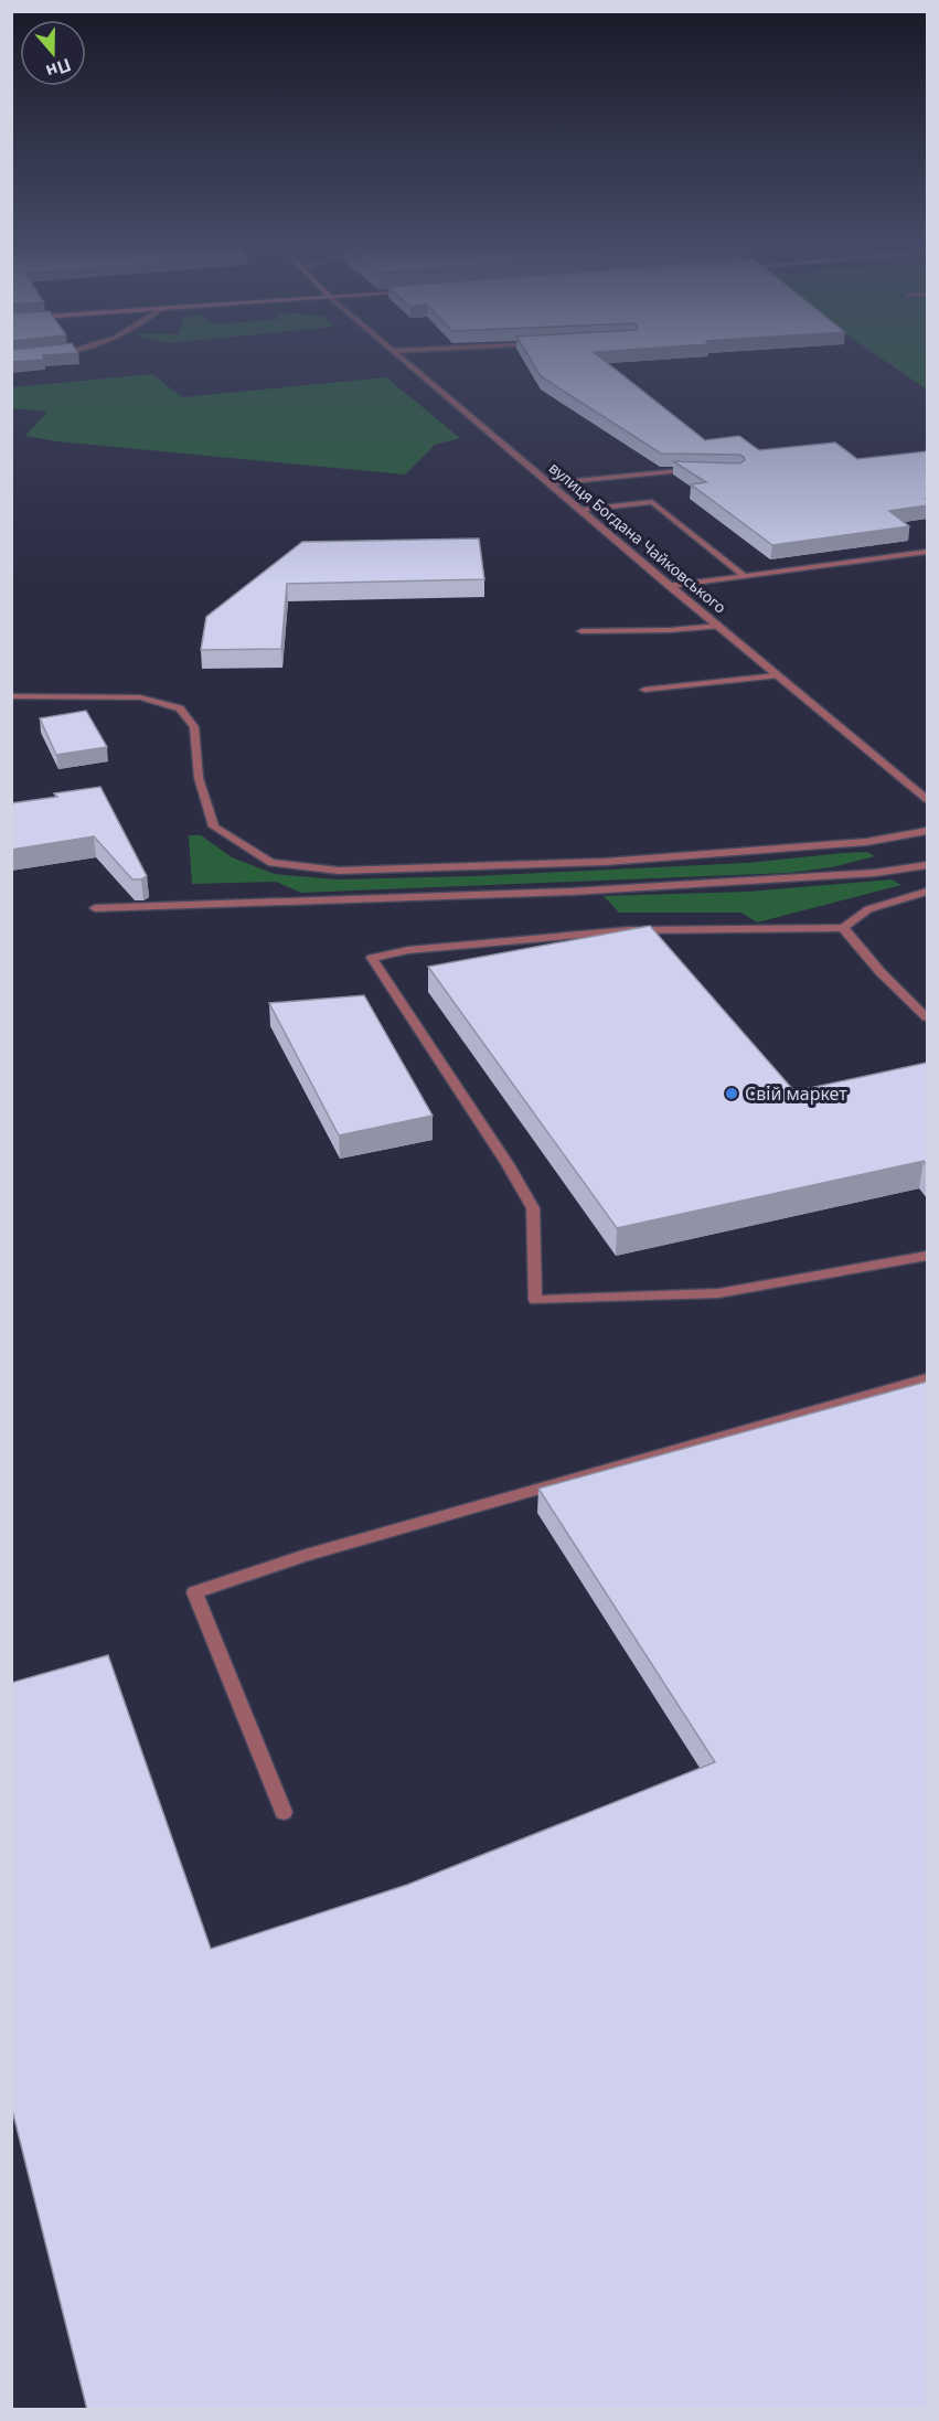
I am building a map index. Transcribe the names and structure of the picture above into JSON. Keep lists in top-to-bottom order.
{
  "streets": {
    "street": ["вулиця Богдана Чайковського"]
  },
  "places": ["Свiй маркет"],
  "north": "bottom"
}
